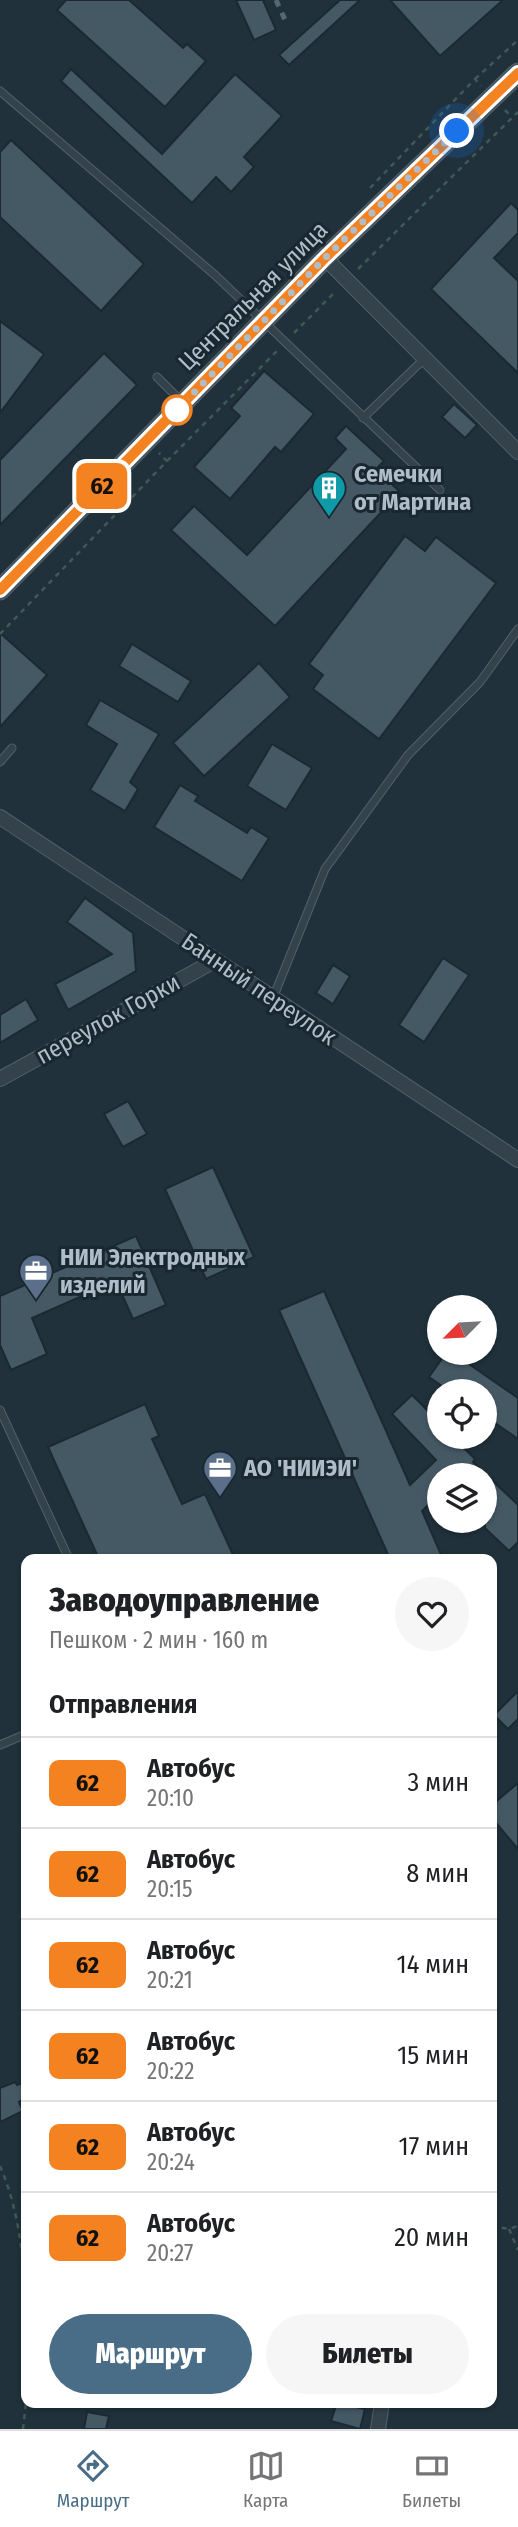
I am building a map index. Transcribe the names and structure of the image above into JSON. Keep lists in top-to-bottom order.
{
  "streets": {
    "main road": ["Центральная улица"],
    "street": ["Банный переулок", "переулок Горки"]
  },
  "crossings": [
    ["Банный переулок", "переулок Горки"]
  ],
  "places": {
    "building": ["Семечки от Мартина"],
    "office": ["НИИ Электродных изделий", "АО 'НИИЭИ'"]
  },
  "lines": ["bus line 62"],
  "north": "bottom left",
  "page": {
    "on_map": "62",
    "heading": [
      ["Заводоуправление", "Пешком · 2 мин · 160 m"],
      "Отправления"
    ],
    "list": [
      {
        "mark": "62",
        "name": "Автобус",
        "note": "20:10",
        "value": "3 мин"
      },
      {
        "mark": "62",
        "name": "Автобус",
        "note": "20:15",
        "value": "8 мин"
      },
      {
        "mark": "62",
        "name": "Автобус",
        "note": "20:21",
        "value": "14 мин"
      },
      {
        "mark": "62",
        "name": "Автобус",
        "note": "20:22",
        "value": "15 мин"
      },
      {
        "mark": "62",
        "name": "Автобус",
        "note": "20:24",
        "value": "17 мин"
      },
      {
        "mark": "62",
        "name": "Автобус",
        "note": "20:27",
        "value": "20 мин"
      }
    ],
    "buttons": ["Маршрут", "Билеты"],
    "tabs": ["Маршрут", "Карта", "Билеты"]
  }
}
